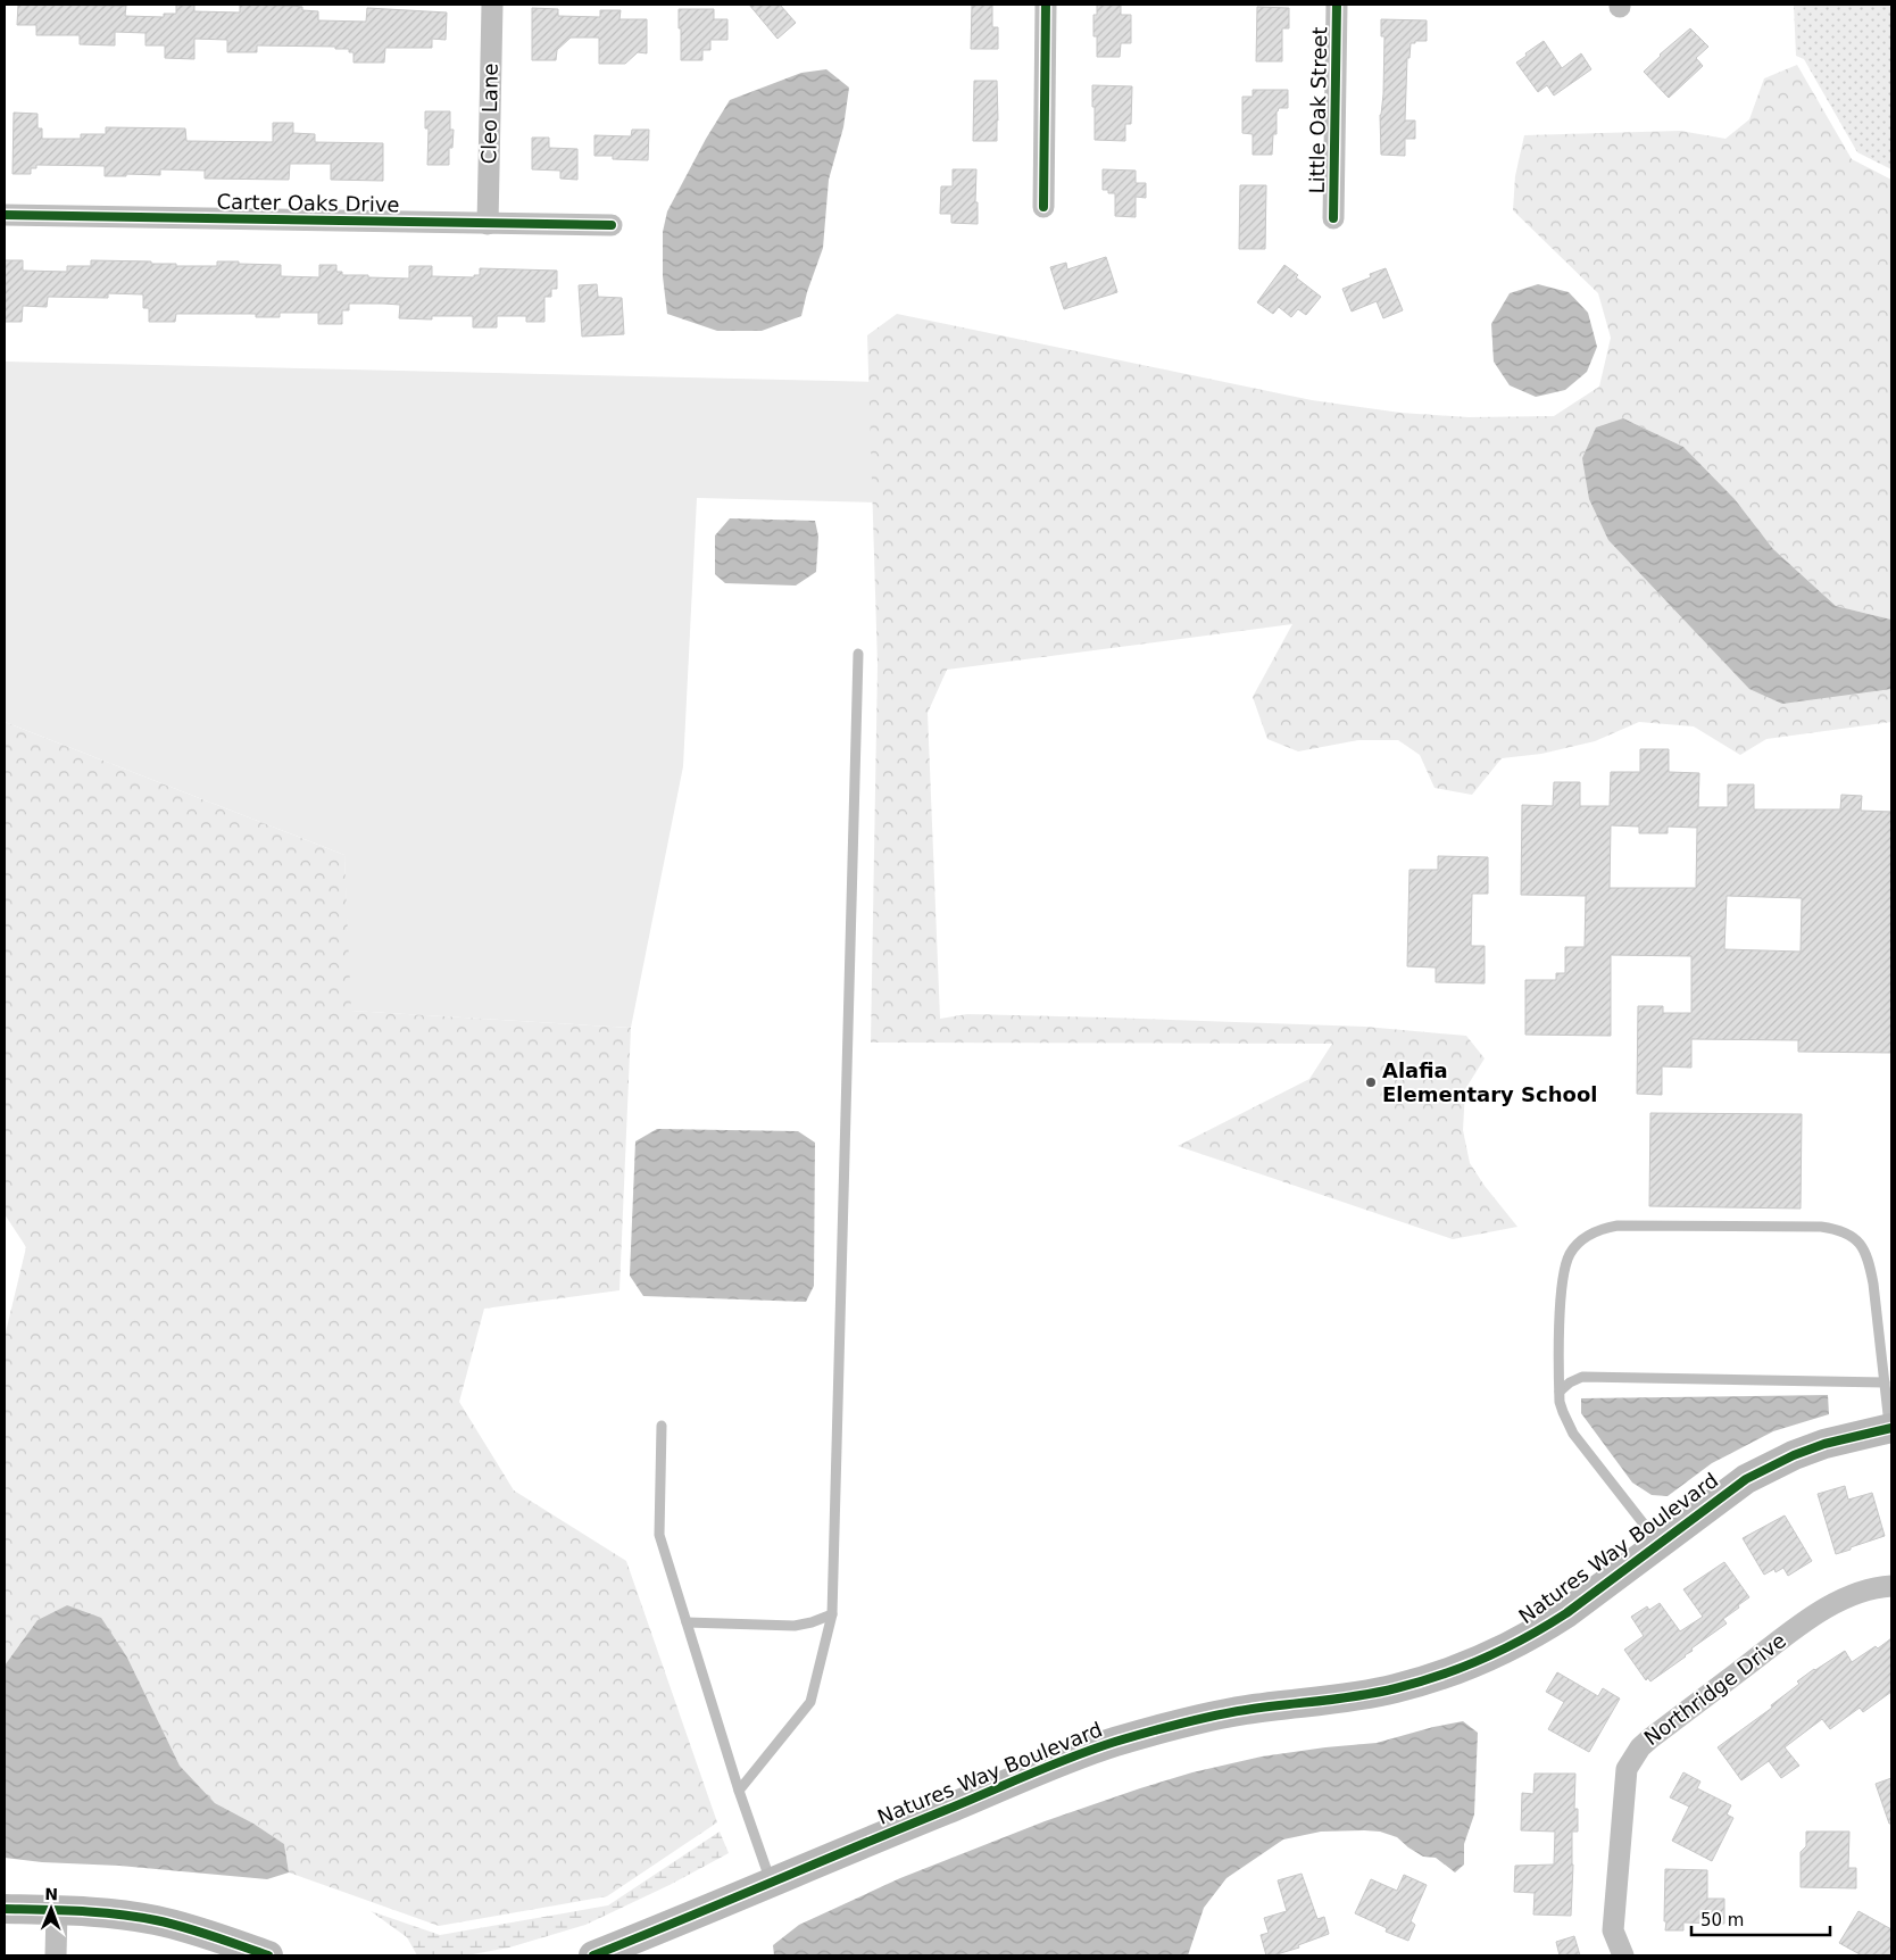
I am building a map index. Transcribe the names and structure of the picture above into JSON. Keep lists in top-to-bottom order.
{
  "streets": {
    "street": [
      "Little Oak Street",
      "Cleo Lane",
      "Carter Oaks Drive",
      "Natures Way Boulevard",
      "Northridge Drive"
    ]
  },
  "crossings": [
    ["Cleo Lane", "Carter Oaks Drive"]
  ],
  "places": ["Alafia Elementary School"],
  "scale_bar": "50 m",
  "north": "top"
}
